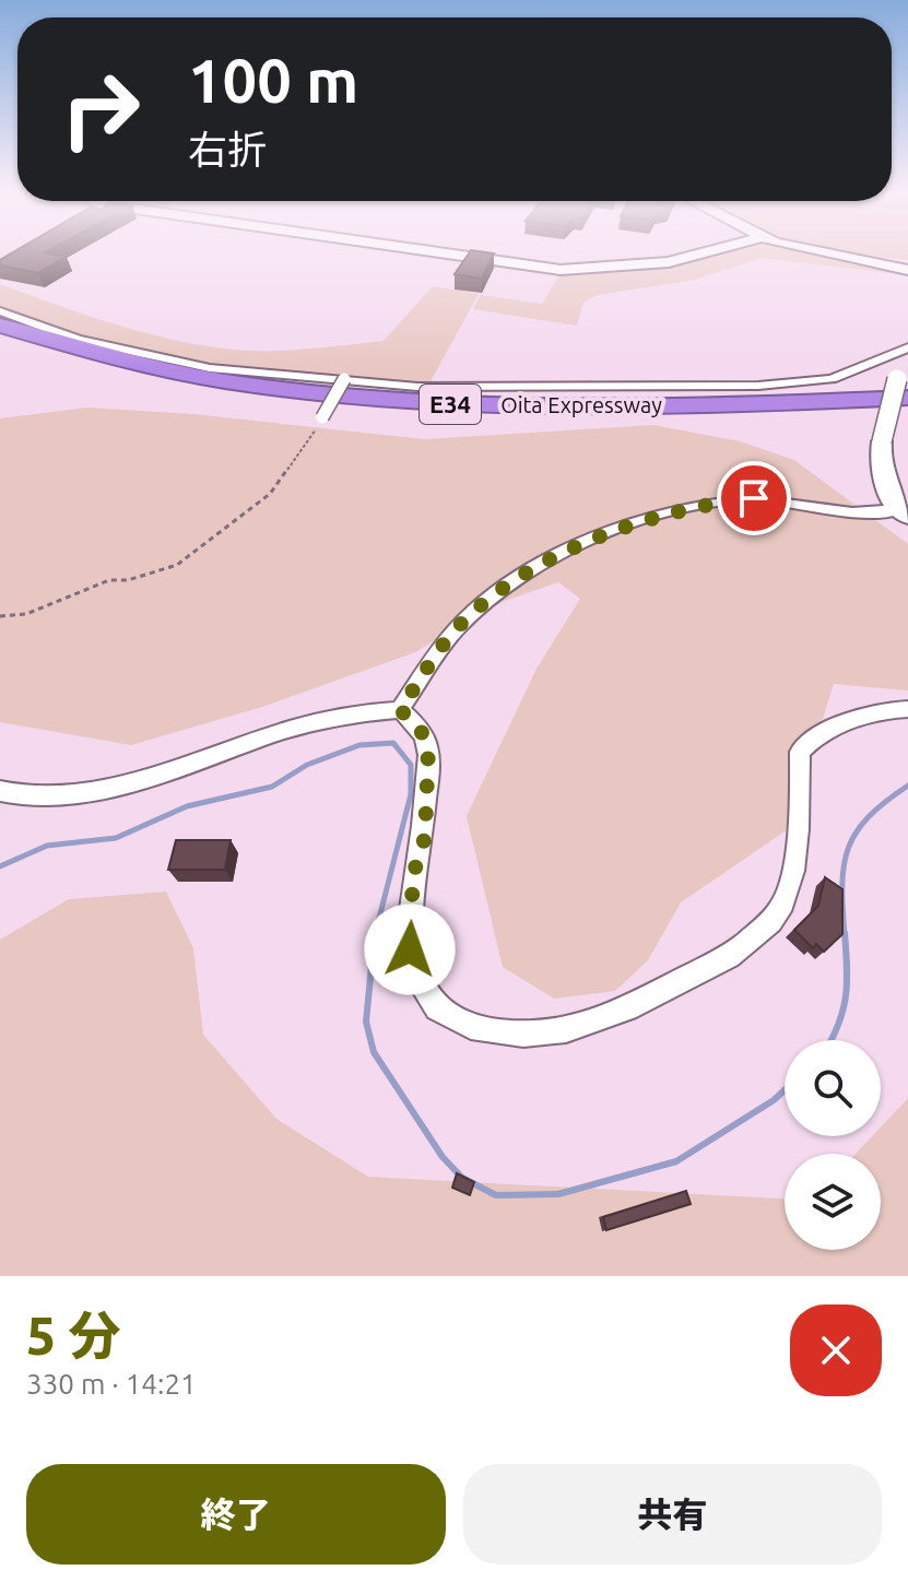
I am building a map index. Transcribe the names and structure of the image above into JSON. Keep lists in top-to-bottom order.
{
  "streets": {
    "highway": ["E34", "Oita Expressway"]
  },
  "page": {
    "turn": ["100 m", "右折"],
    "heading": ["5 分", "330 m · 14:21"],
    "buttons": ["終了", "共有"]
  }
}
